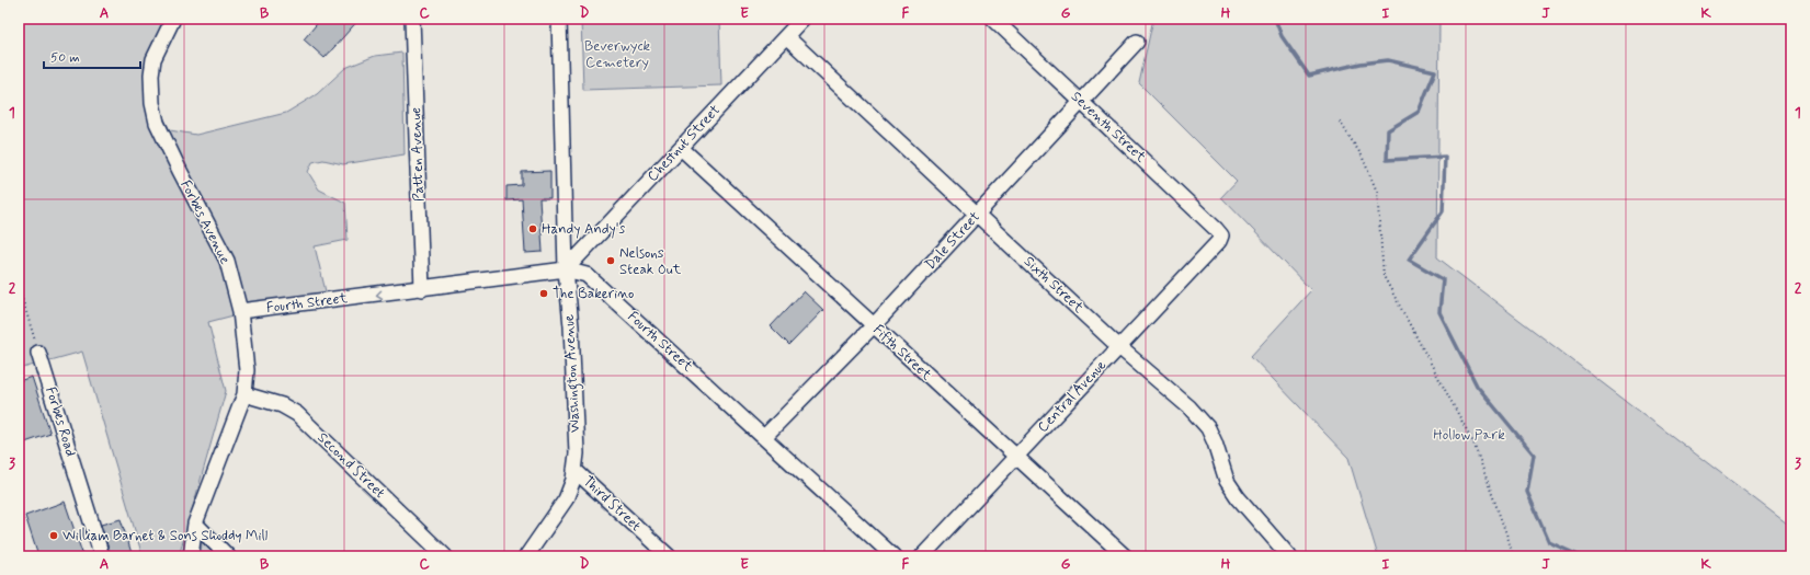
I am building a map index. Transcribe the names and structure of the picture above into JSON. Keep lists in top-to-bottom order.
{
  "streets": {
    "street": [
      "Seventh Street",
      "Chestnut Street",
      "Patten Avenue",
      "Forbes Avenue",
      "Dale Street",
      "Sixth Street",
      "Fourth Street",
      "Fifth Street",
      "Washington Avenue",
      "Central Avenue",
      "Forbes Road",
      "Second Street",
      "Third Street"
    ]
  },
  "crossings": [
    ["Seventh Street", "Dale Street"],
    ["Seventh Street", "Central Avenue"],
    ["Chestnut Street", "Sixth Street"],
    ["Chestnut Street", "Fourth Street"],
    ["Chestnut Street", "Fifth Street"],
    ["Chestnut Street", "Washington Avenue"],
    ["Patten Avenue", "Fourth Street"],
    ["Forbes Avenue", "Fourth Street"],
    ["Forbes Avenue", "Second Street"],
    ["Dale Street", "Sixth Street"],
    ["Dale Street", "Fourth Street"],
    ["Dale Street", "Fifth Street"],
    ["Sixth Street", "Central Avenue"],
    ["Fourth Street", "Washington Avenue"],
    ["Fifth Street", "Central Avenue"],
    ["Washington Avenue", "Third Street"]
  ],
  "parks": ["Beverwyck Cemetery", "Hollow Park"],
  "places": [
    "Handy Andy's",
    "Nelsons Steak Out",
    "The Bakerino",
    "William Barnet & Sons Shoddy Mill"
  ],
  "scale_bar": "50 m",
  "grid": {
    "columns": [
      "A",
      "B",
      "C",
      "D",
      "E",
      "F",
      "G",
      "H",
      "I",
      "J",
      "K"
    ],
    "rows": ["1", "2", "3"]
  }
}
